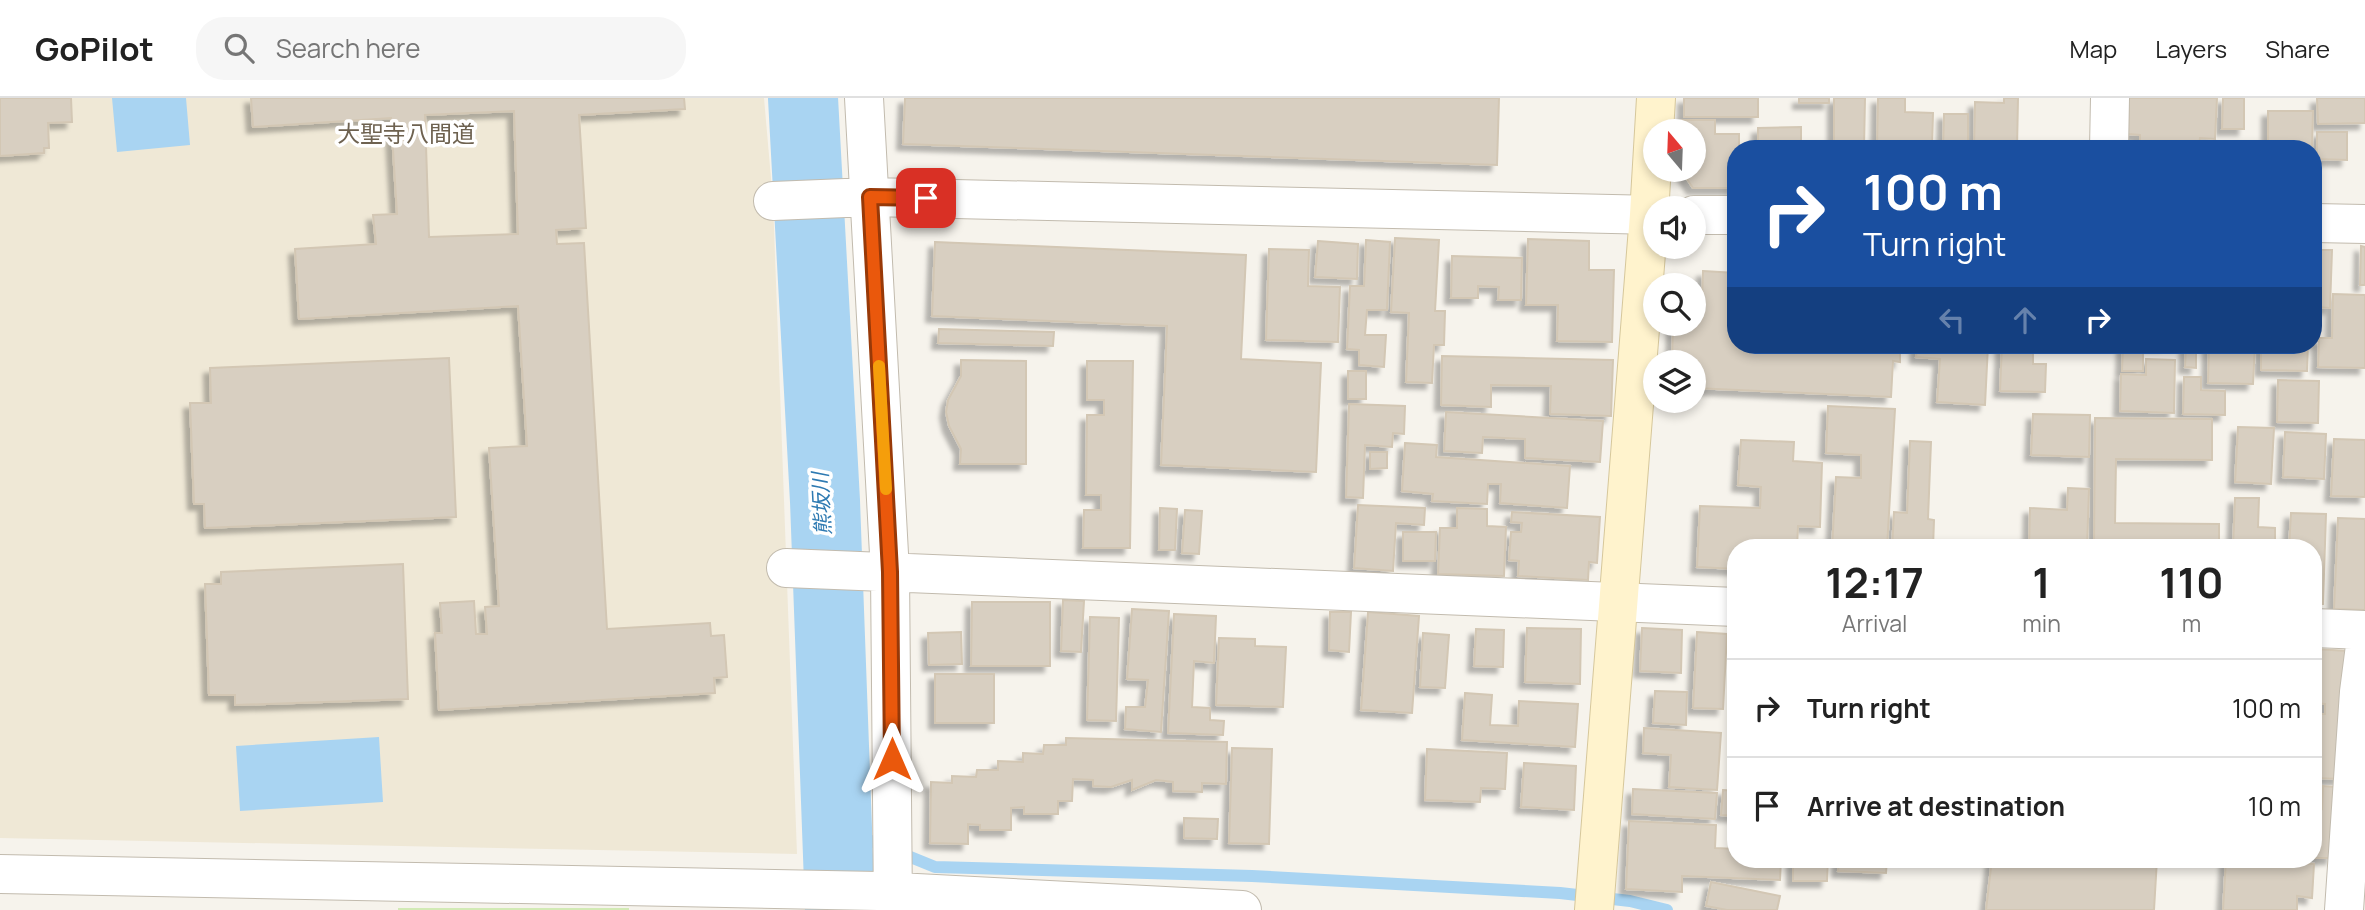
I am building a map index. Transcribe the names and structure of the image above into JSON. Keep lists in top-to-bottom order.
{
  "districts": ["大聖寺八間道"],
  "water": ["熊坂川"],
  "north": "top",
  "page": {
    "header": "GoPilot",
    "search": "Search here",
    "nav": ["Map", "Layers", "Share"],
    "turn": ["100 m", "Turn right"],
    "eta": [
      "12:17",
      "Arrival",
      "1",
      "min",
      "110",
      "m"
    ],
    "list": [
      {
        "name": "Turn right",
        "value": "100 m"
      },
      {
        "name": "Arrive at destination",
        "value": "10 m"
      }
    ]
  }
}
